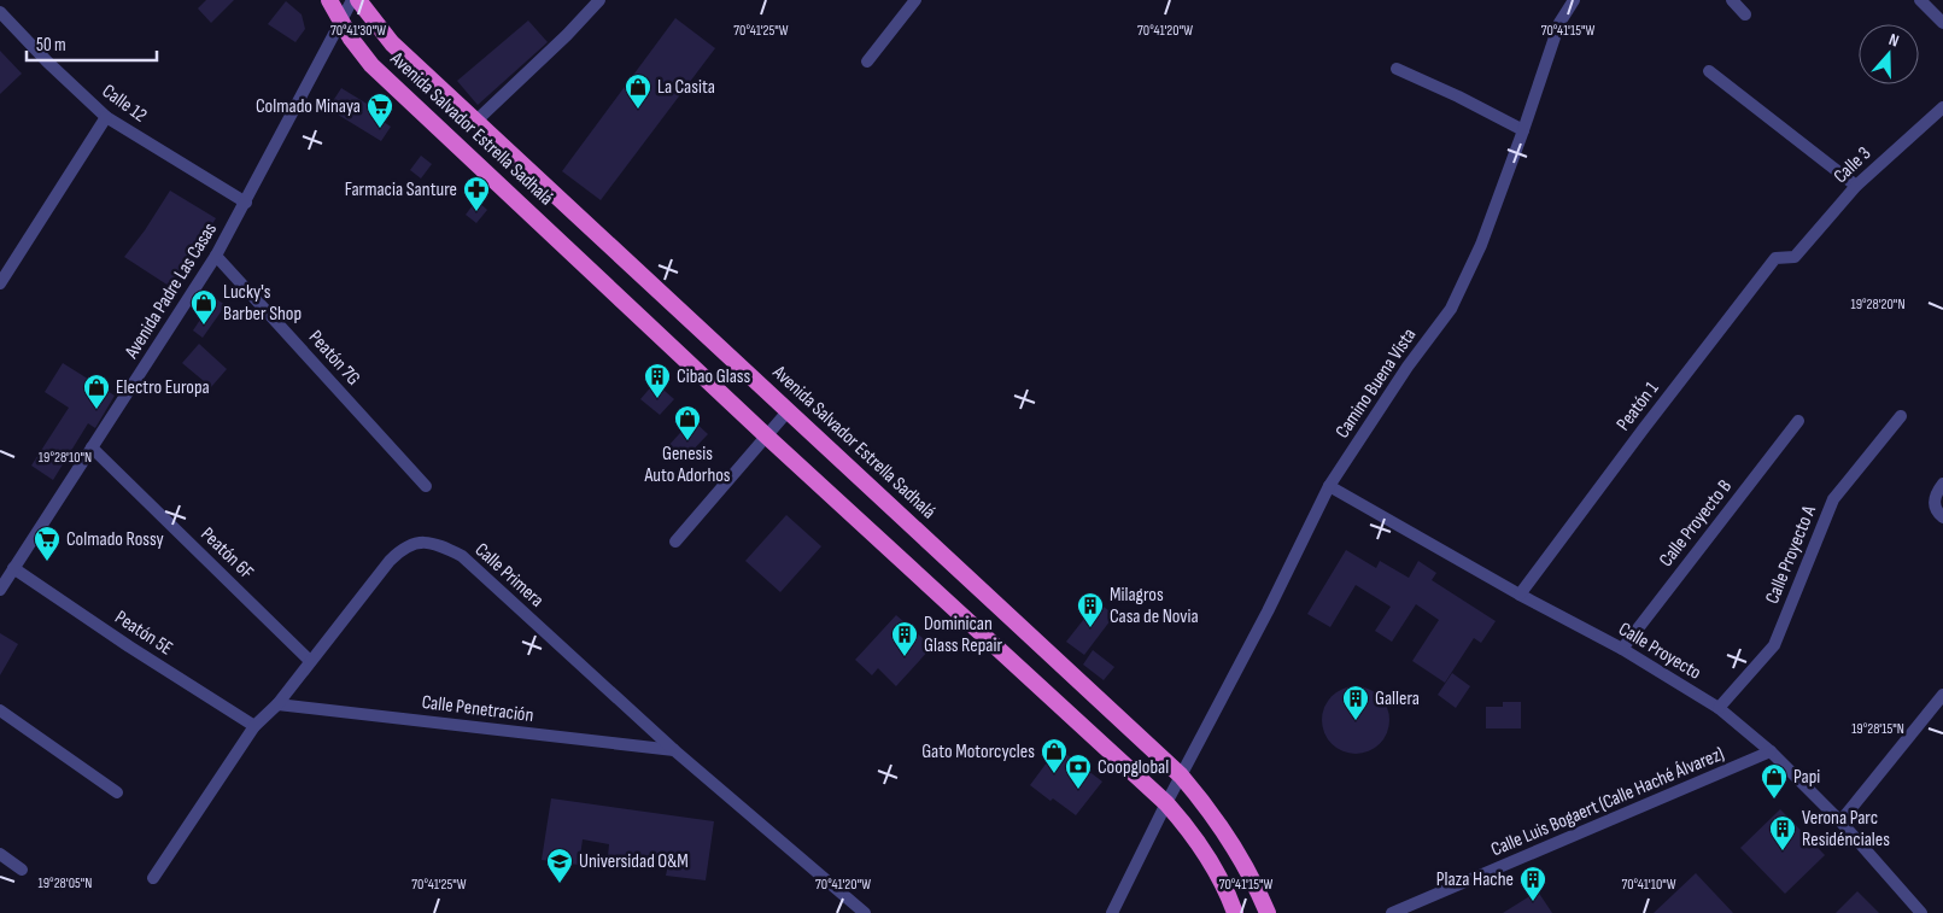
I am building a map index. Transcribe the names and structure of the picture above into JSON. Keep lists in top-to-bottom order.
{
  "streets": {
    "highway": ["Avenida Salvador Estrella Sadhalá"],
    "street": [
      "Calle 12",
      "Calle 3",
      "Avenida Padre Las Casas",
      "Peatón 7G",
      "Camino Buena Vista",
      "Peatón 1",
      "Calle Proyecto B",
      "Peatón 6F",
      "Calle Proyecto A",
      "Calle Primera",
      "Peatón 5E",
      "Calle Proyecto",
      "Calle Penetración",
      "Calle Luis Bogaert (Calle Haché Álvarez)"
    ]
  },
  "crossings": [
    ["Calle 12", "Avenida Padre Las Casas"],
    ["Avenida Salvador Estrella Sadhalá", "Avenida Padre Las Casas"],
    ["Avenida Salvador Estrella Sadhalá", "Camino Buena Vista"],
    ["Calle 3", "Peatón 1"],
    ["Avenida Padre Las Casas", "Peatón 7G"],
    ["Avenida Padre Las Casas", "Peatón 6F"],
    ["Avenida Padre Las Casas", "Peatón 5E"],
    ["Camino Buena Vista", "Calle Proyecto"],
    ["Peatón 1", "Calle Proyecto"],
    ["Calle Proyecto B", "Calle Proyecto"],
    ["Peatón 6F", "Calle Primera"],
    ["Calle Proyecto A", "Calle Proyecto"],
    ["Calle Primera", "Peatón 5E"],
    ["Calle Primera", "Calle Penetración"],
    ["Calle Proyecto", "Calle Luis Bogaert (Calle Haché Álvarez)"]
  ],
  "places": {
    "shop": [
      "La Casita",
      "Lucky's Barber Shop",
      "Electro Europa",
      "Genesis Auto Adorhos",
      "Gato Motorcycles",
      "Papi"
    ],
    "supermarket": ["Colmado Minaya", "Colmado Rossy"],
    "pharmacy": ["Farmacia Santure"],
    "building": [
      "Cibao Glass",
      "Milagros Casa de Novia",
      "Dominican Glass Repair",
      "Gallera",
      "Verona Parc Residénciales",
      "Plaza Hache"
    ],
    "bank": ["Coopglobal"],
    "school or university": ["Universidad O&M"]
  },
  "scale_bar": "50 m",
  "north": "top",
  "coordinates": [
    "70°41'30\"W",
    "70°41'25\"W",
    "70°41'20\"W",
    "70°41'15\"W",
    "19°28'20\"N",
    "19°28'10\"N",
    "19°28'15\"N",
    "19°28'05\"N",
    "70°41'10\"W"
  ]
}
